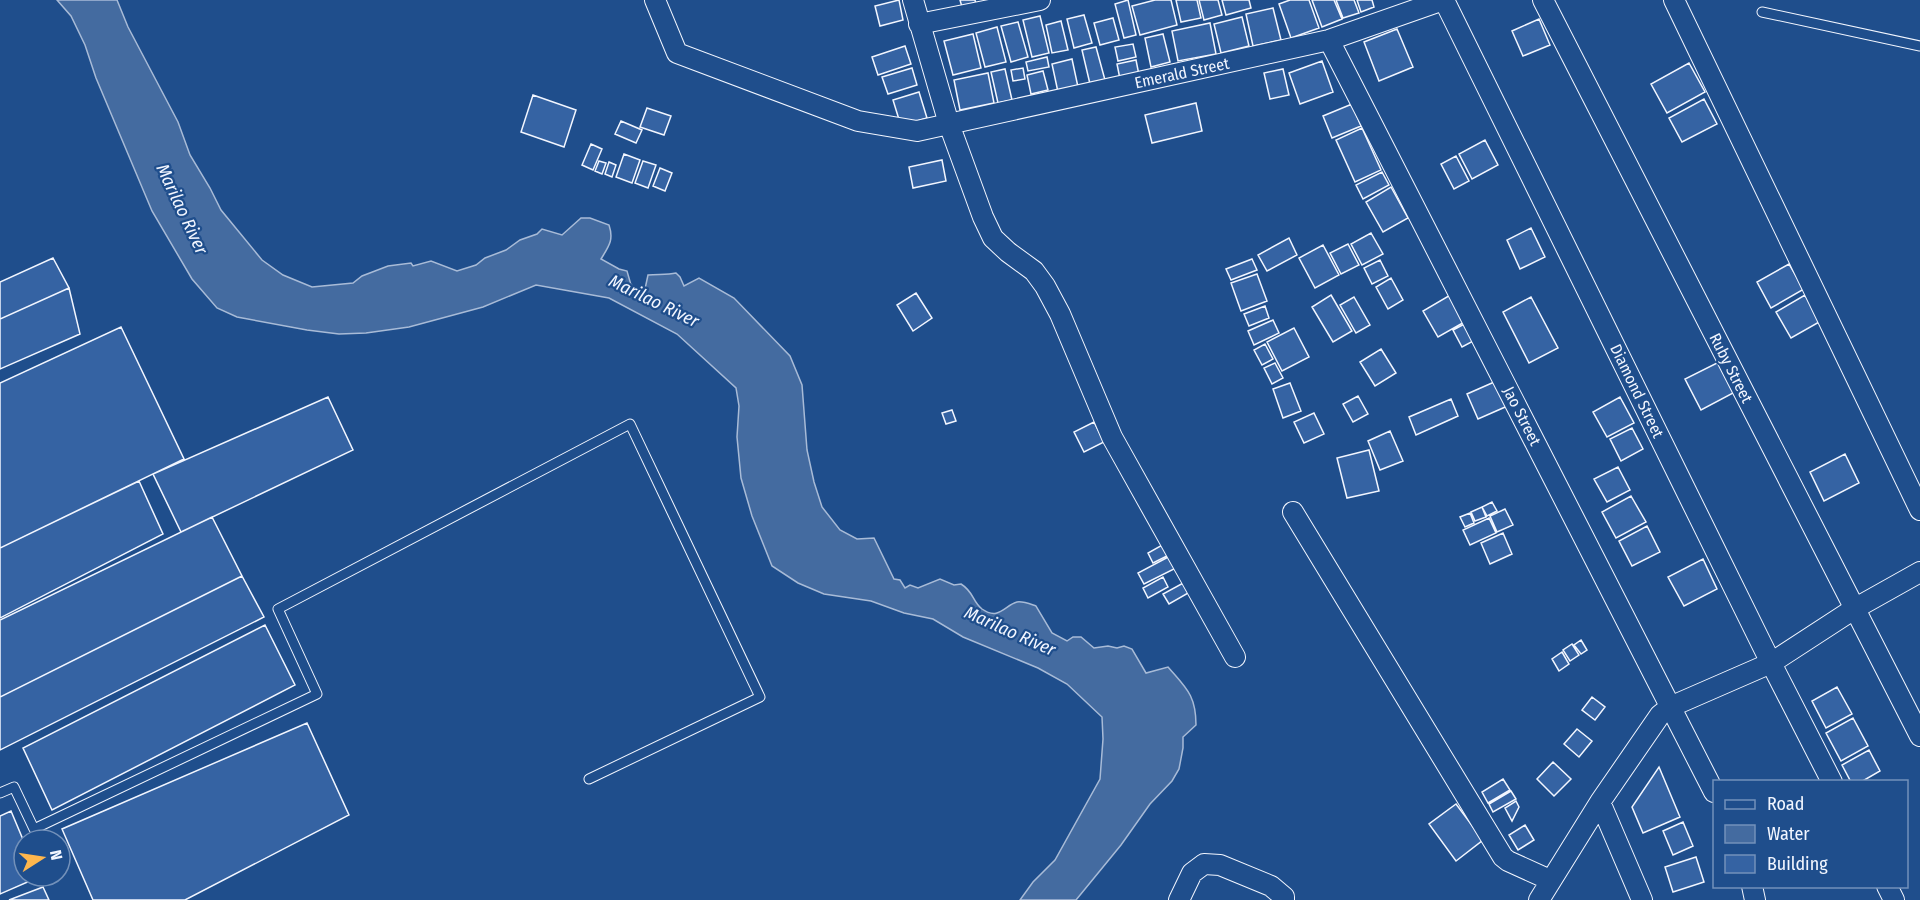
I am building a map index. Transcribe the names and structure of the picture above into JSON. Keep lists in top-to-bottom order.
{
  "streets": {
    "street": [
      "Emerald Street",
      "Ruby Street",
      "Diamond Street",
      "Jao Street"
    ]
  },
  "crossings": [
    ["Emerald Street", "Diamond Street"],
    ["Emerald Street", "Jao Street"]
  ],
  "water": ["Marilao River"],
  "legend": ["Road", "Water", "Building"],
  "north": "right"
}
